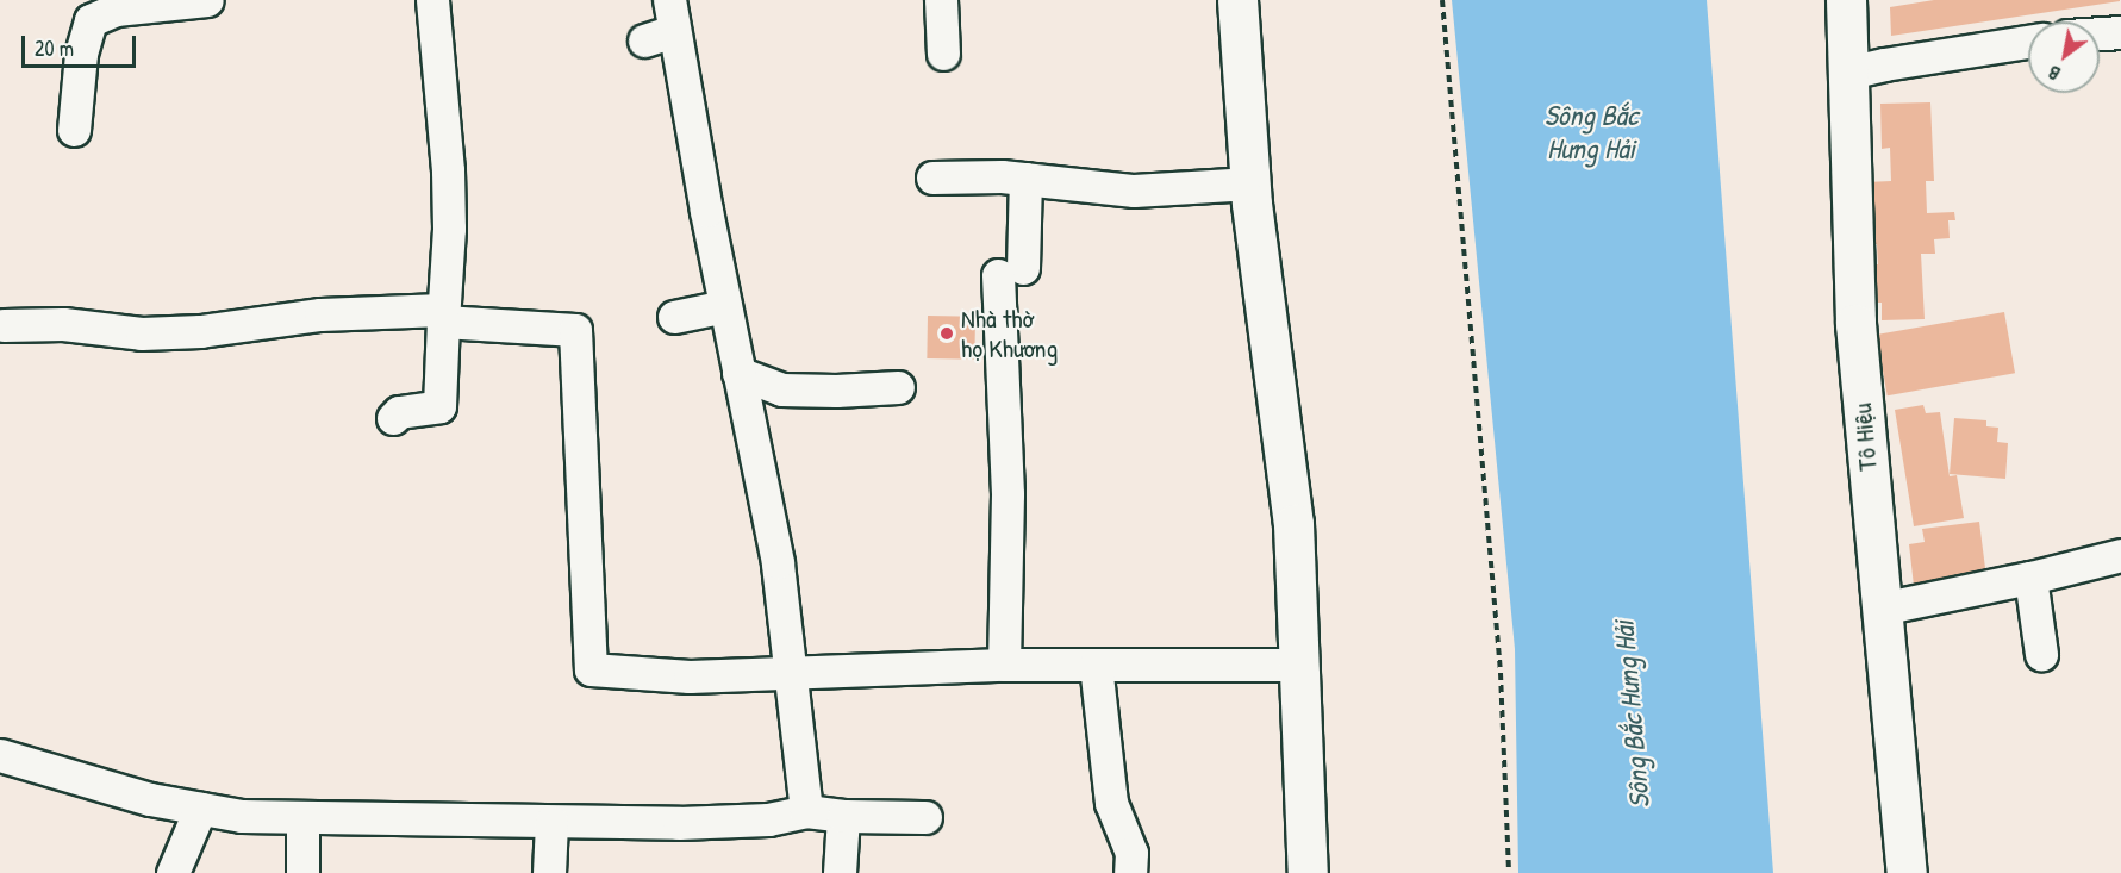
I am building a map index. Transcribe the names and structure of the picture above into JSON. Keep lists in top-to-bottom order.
{
  "streets": {
    "street": ["Tô Hiệu"]
  },
  "water": ["Sông Bắc Hưng Hải"],
  "places": ["Nhà thờ họ Khương"],
  "scale_bar": "20 m",
  "north": "bottom left"
}
